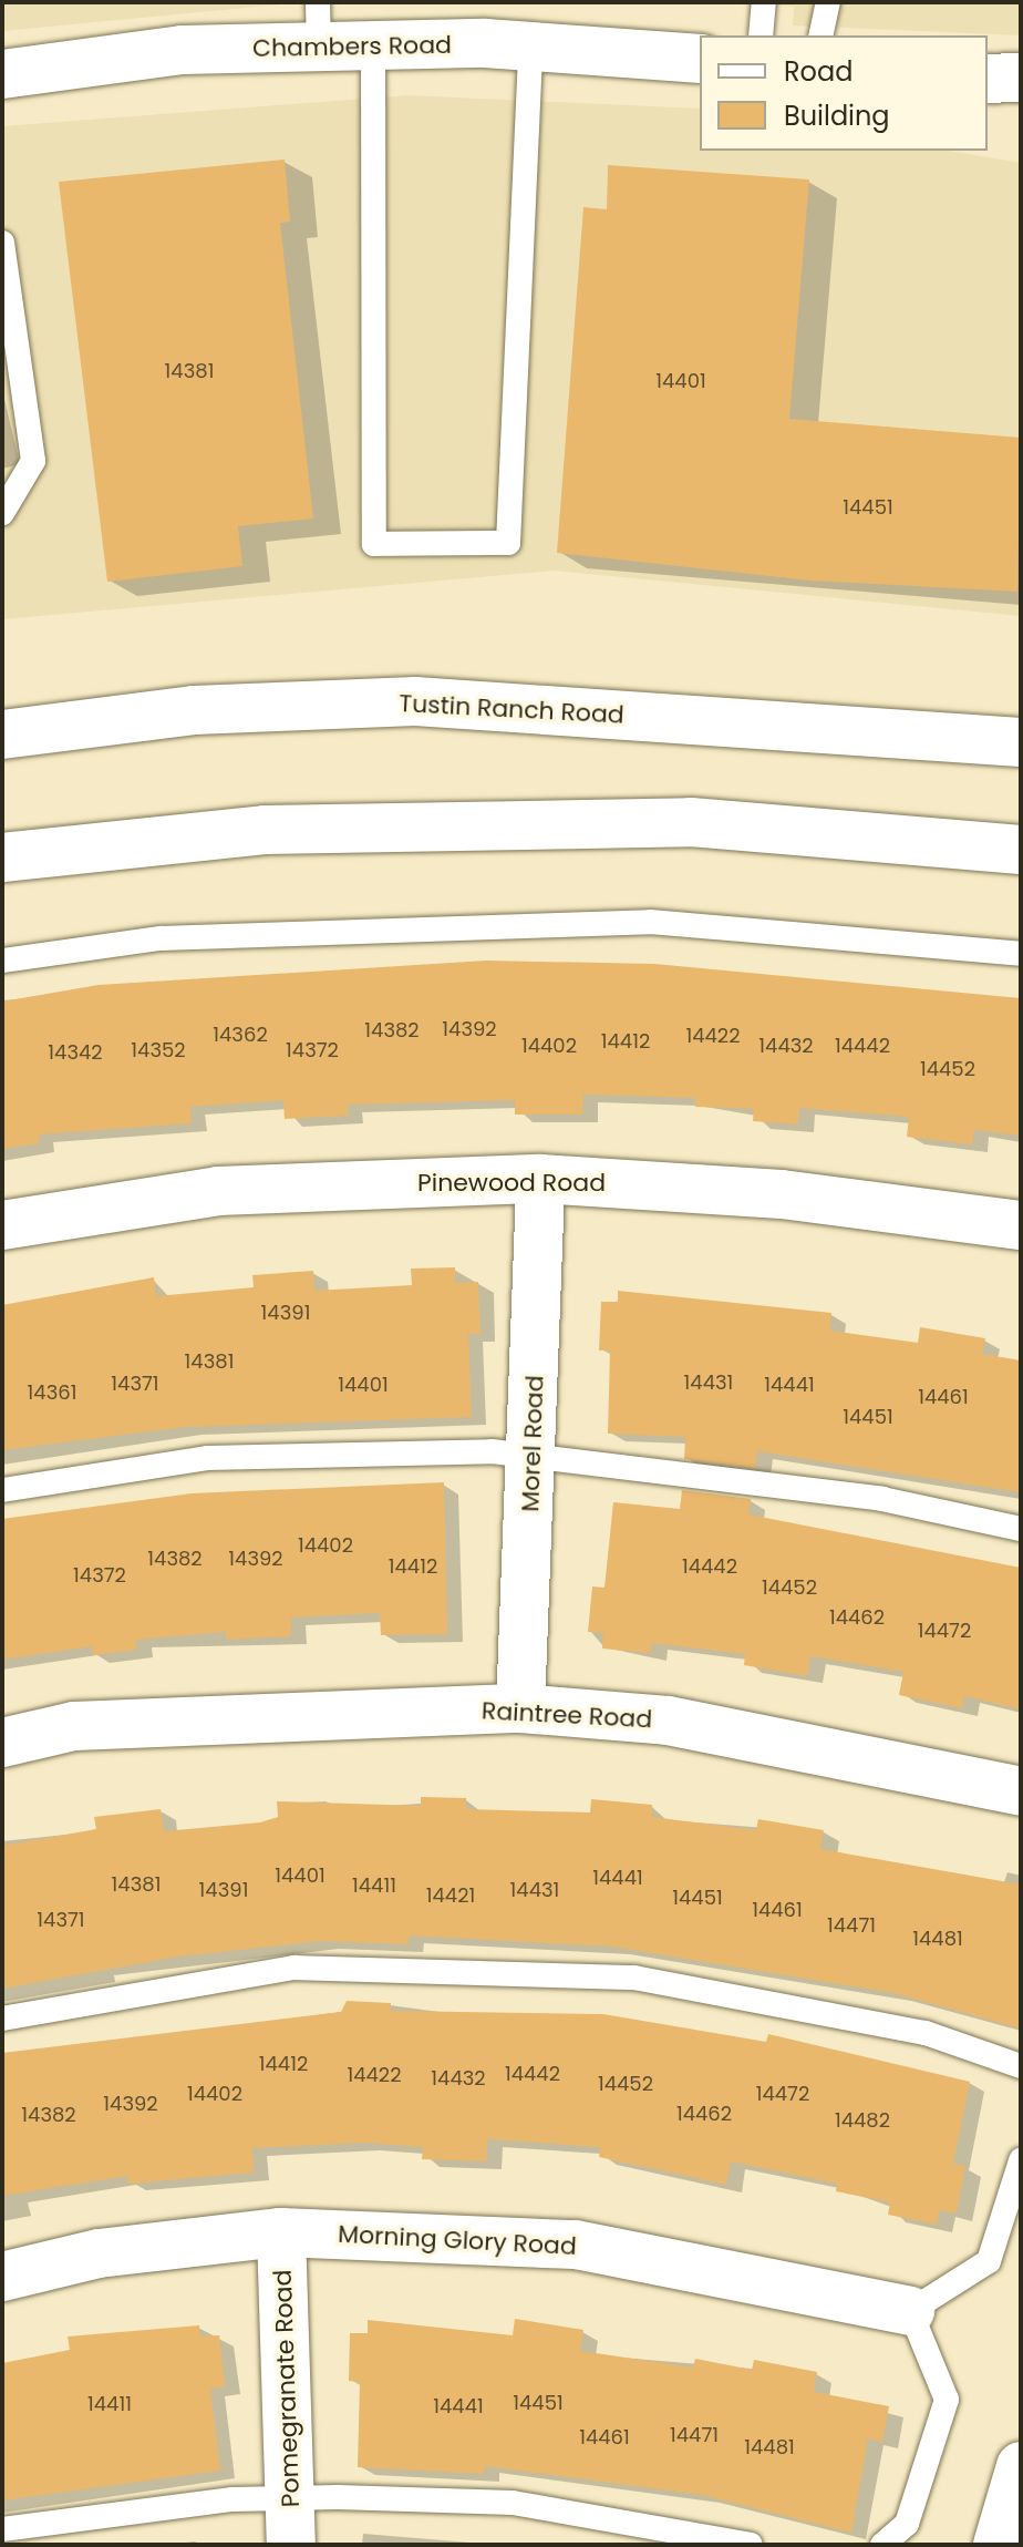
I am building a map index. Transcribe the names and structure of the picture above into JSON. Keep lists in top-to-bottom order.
{
  "streets": {
    "street": [
      "Chambers Road",
      "Tustin Ranch Road",
      "Pinewood Road",
      "Morel Road",
      "Raintree Road",
      "Morning Glory Road",
      "Pomegranate Road"
    ]
  },
  "crossings": [
    ["Pinewood Road", "Morel Road"],
    ["Morel Road", "Raintree Road"],
    ["Morning Glory Road", "Pomegranate Road"]
  ],
  "house_numbers": [
    "14381",
    "14401",
    "14451",
    "14392",
    "14382",
    "14362",
    "14422",
    "14412",
    "14402",
    "14432",
    "14442",
    "14352",
    "14372",
    "14342",
    "14452",
    "14391",
    "14381",
    "14431",
    "14371",
    "14401",
    "14441",
    "14361",
    "14461",
    "14451",
    "14402",
    "14382",
    "14392",
    "14412",
    "14442",
    "14372",
    "14452",
    "14462",
    "14472",
    "14401",
    "14441",
    "14381",
    "14411",
    "14391",
    "14431",
    "14421",
    "14451",
    "14461",
    "14371",
    "14471",
    "14481",
    "14412",
    "14442",
    "14422",
    "14432",
    "14452",
    "14402",
    "14472",
    "14392",
    "14462",
    "14382",
    "14482",
    "14451",
    "14411",
    "14441",
    "14471",
    "14461",
    "14481"
  ],
  "legend": ["Road", "Building"]
}
